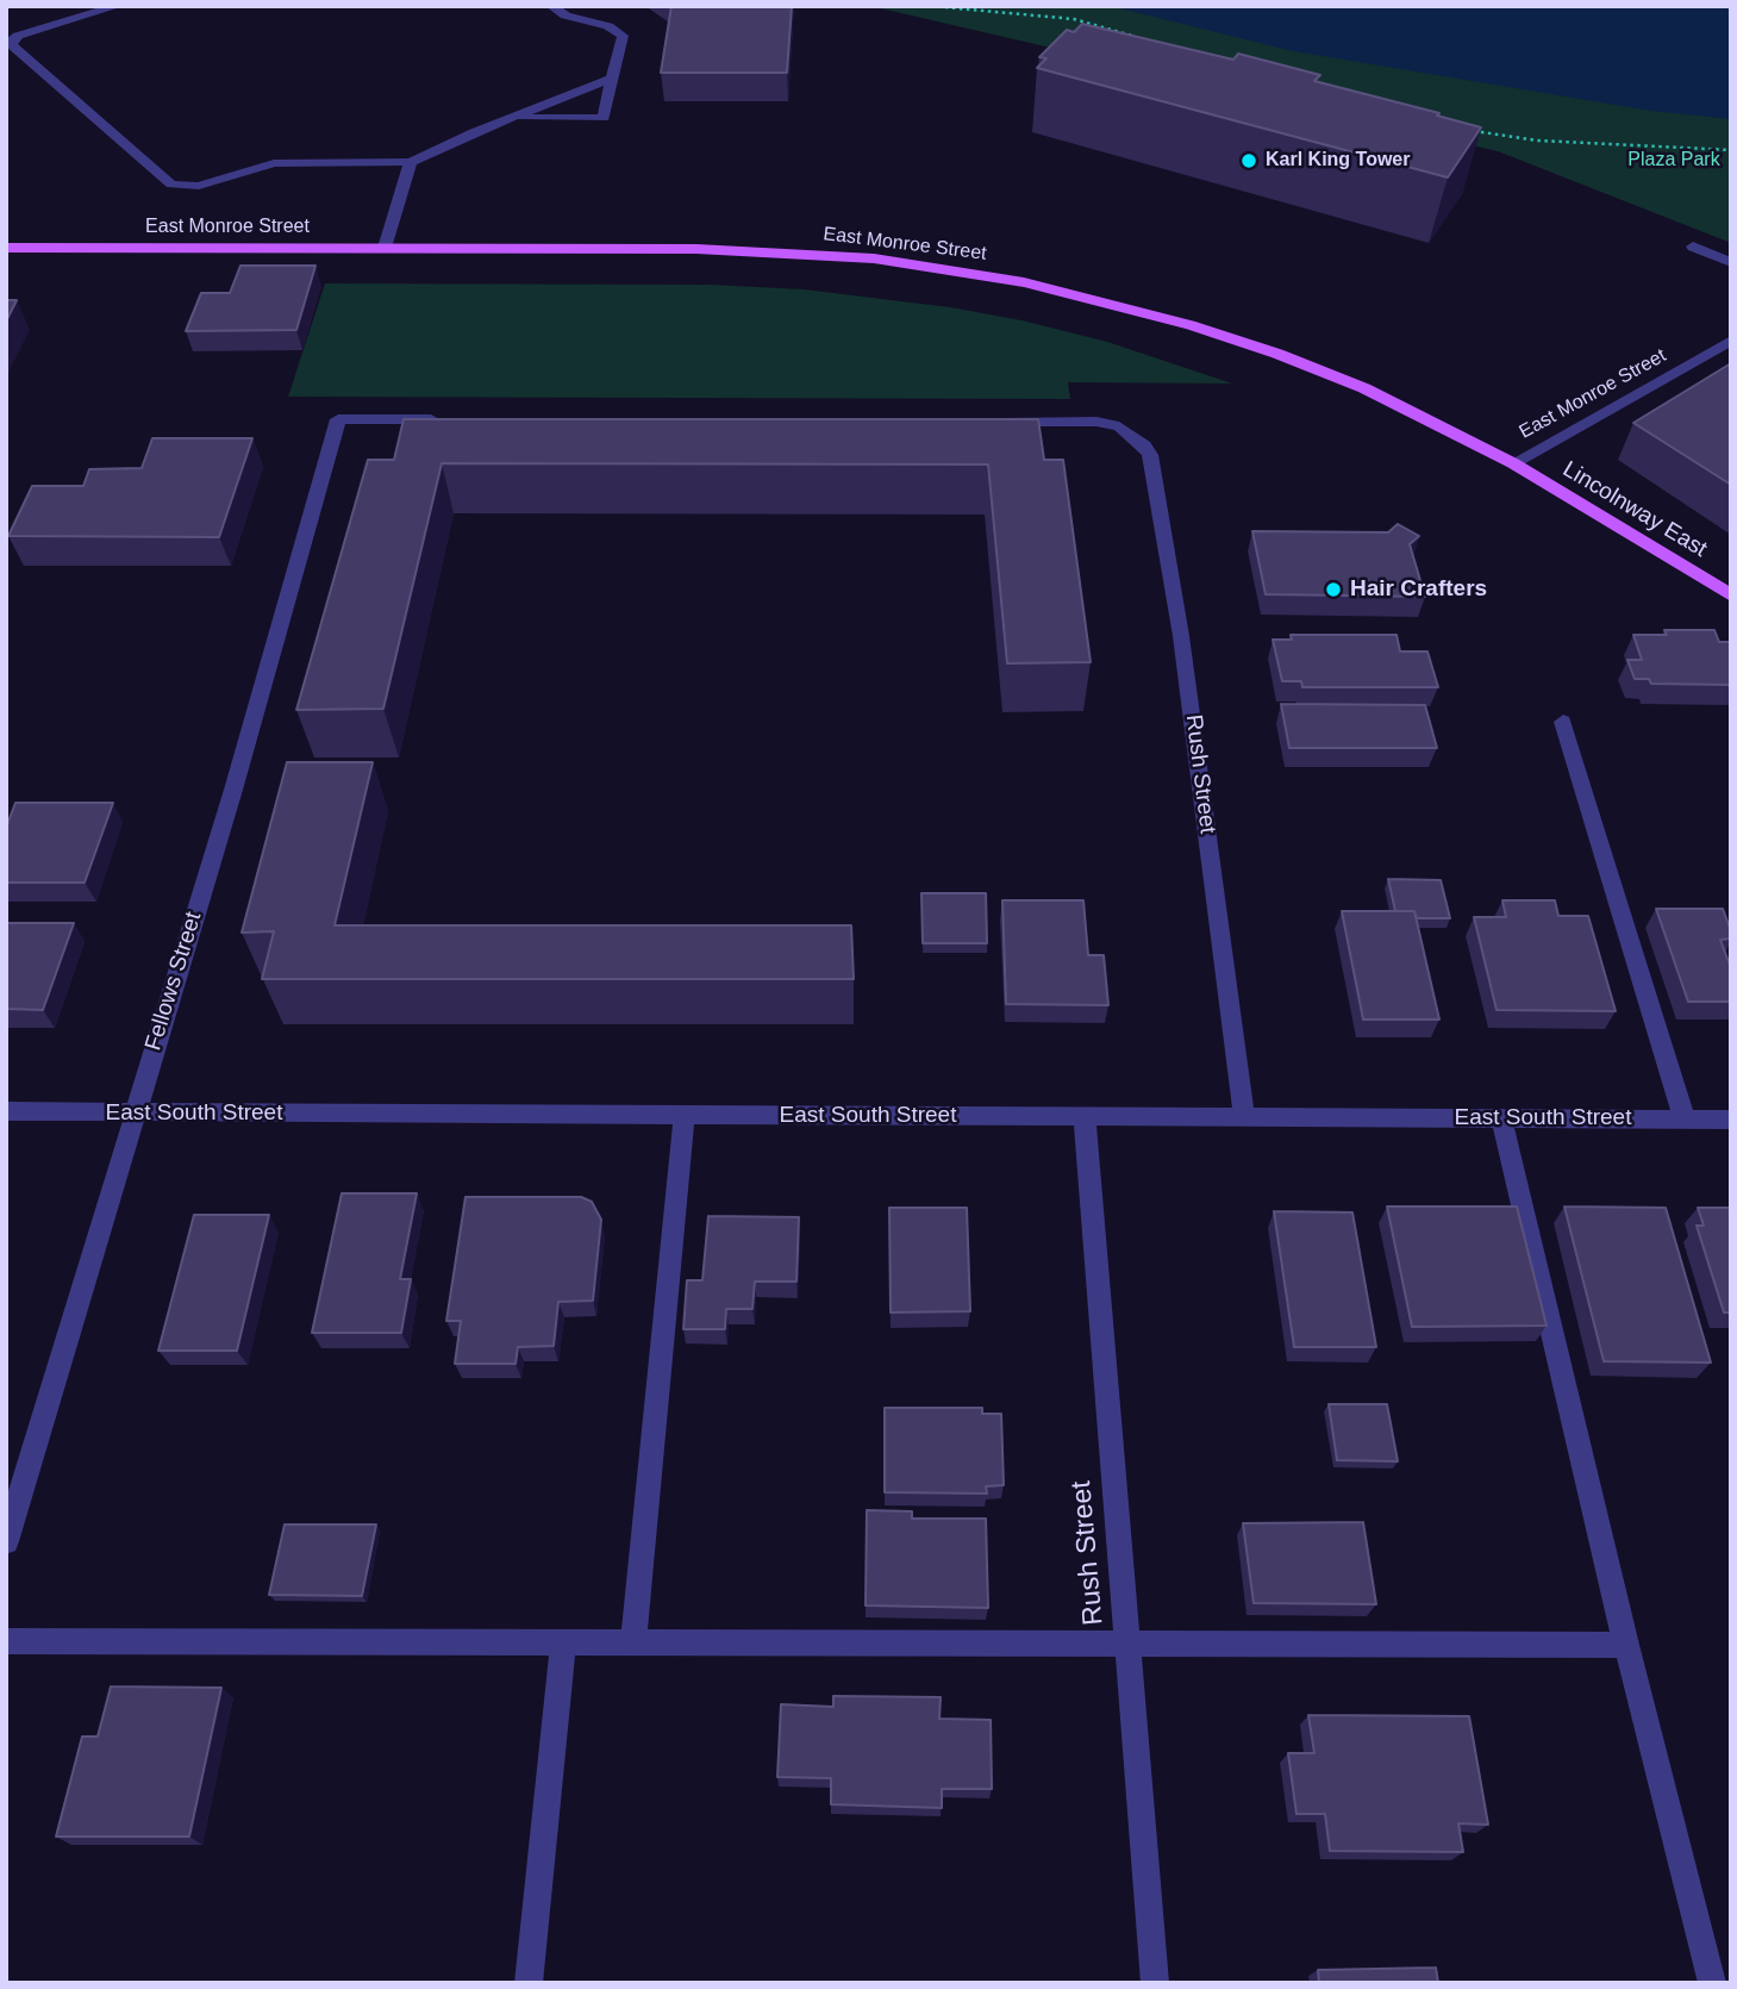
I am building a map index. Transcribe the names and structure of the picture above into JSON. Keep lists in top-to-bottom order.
{
  "streets": {
    "main road": ["East Monroe Street", "Lincolnway East"],
    "street": ["Rush Street", "Fellows Street", "East South Street"]
  },
  "crossings": [
    ["East Monroe Street", "Lincolnway East"],
    ["Rush Street", "East South Street"],
    ["Fellows Street", "East South Street"]
  ],
  "parks": ["Plaza Park"],
  "places": ["Karl King Tower", "Hair Crafters"]
}
